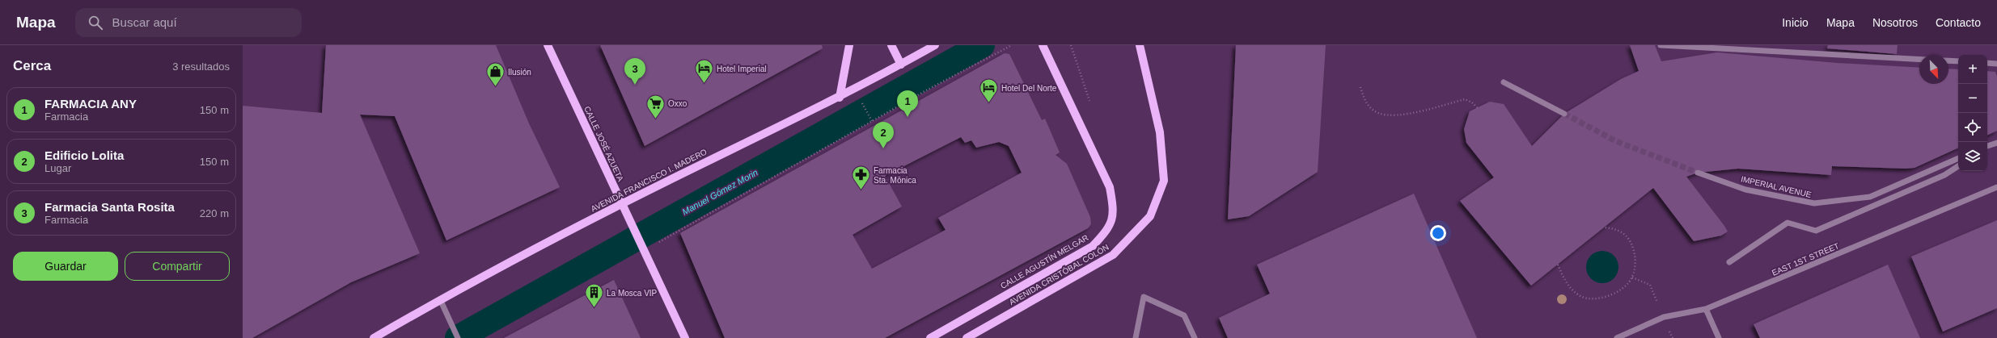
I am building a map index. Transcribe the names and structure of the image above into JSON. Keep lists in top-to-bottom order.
{
  "streets": {
    "main road": [
      "CALLE JOSÉ AZUETA",
      "AVENIDA FRANCISCO I. MADERO",
      "CALLE AGUSTÍN MELGAR",
      "AVENIDA CRISTÓBAL COLÓN"
    ],
    "street": ["IMPERIAL AVENUE", "EAST 1ST STREET"]
  },
  "crossings": [
    ["CALLE JOSÉ AZUETA", "AVENIDA FRANCISCO I. MADERO"]
  ],
  "water": ["Manuel Gómez Morin"],
  "places": {
    "hotel": ["Hotel Imperial", "Hotel Del Norte"],
    "shop": ["Ilusión"],
    "supermarket": ["Oxxo"],
    "pharmacy": ["Farmacia Sta. Mōnica"],
    "building": ["La Mosca VIP"]
  },
  "north": "bottom right",
  "page": {
    "header": "Mapa",
    "search": "Buscar aquí",
    "nav": [
      "Inicio",
      "Mapa",
      "Nosotros",
      "Contacto"
    ],
    "heading": ["Cerca", "3 resultados"],
    "map_buttons": ["+", "−"],
    "pins": ["3", "1", "2"],
    "list": [
      {
        "mark": "1",
        "name": "FARMACIA ANY",
        "note": "Farmacia",
        "value": "150 m"
      },
      {
        "mark": "2",
        "name": "Edificio Lolita",
        "note": "Lugar",
        "value": "150 m"
      },
      {
        "mark": "3",
        "name": "Farmacia Santa Rosita",
        "note": "Farmacia",
        "value": "220 m"
      }
    ],
    "buttons": ["Guardar", "Compartir"]
  }
}
